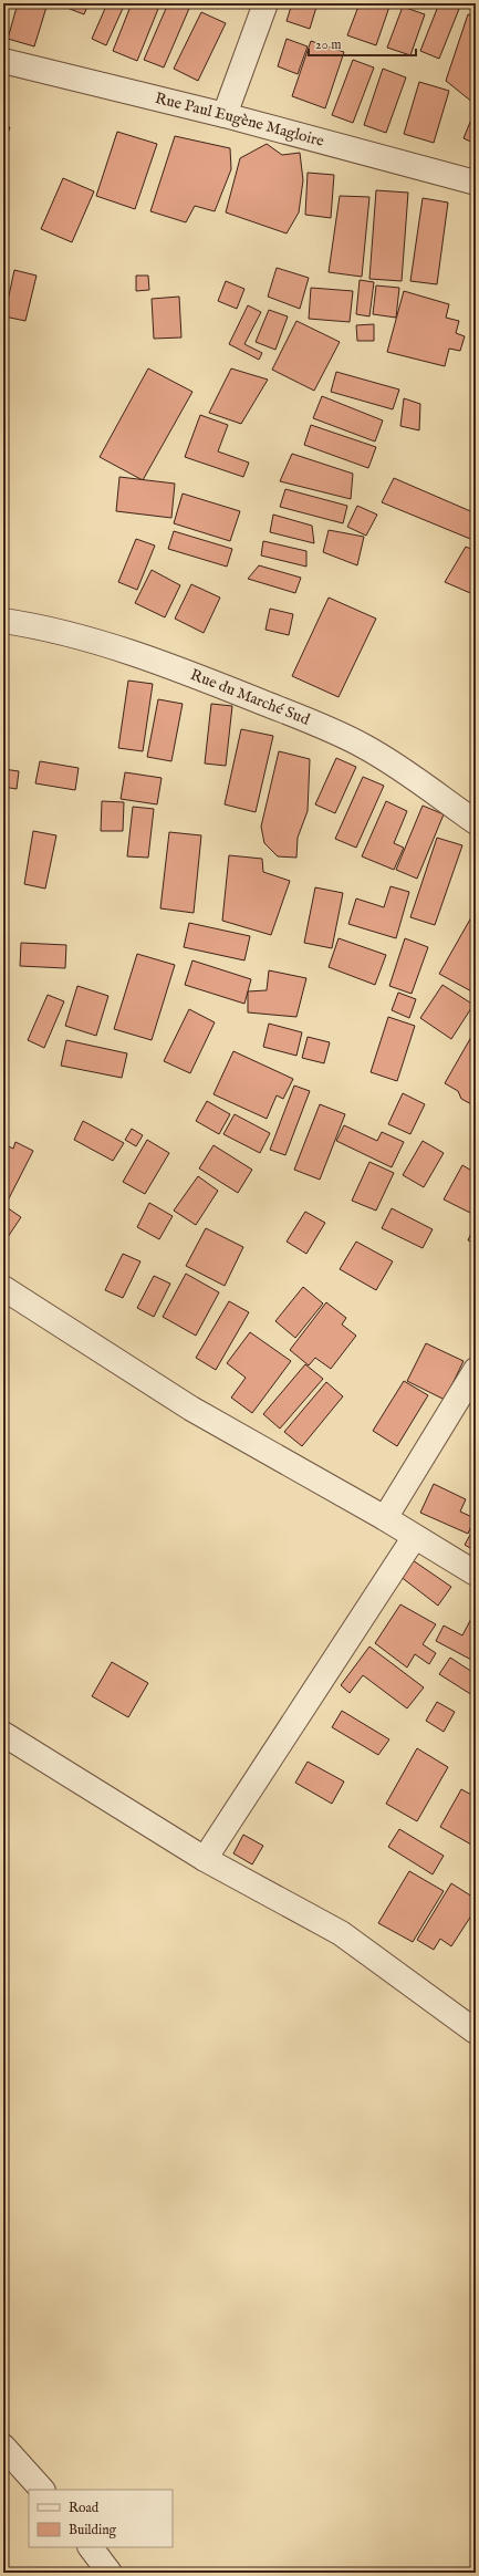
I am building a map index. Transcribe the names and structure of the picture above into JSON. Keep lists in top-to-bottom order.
{
  "streets": {
    "street": ["Rue Paul Eugène Magloire", "Rue du Marché Sud"]
  },
  "legend": ["Road", "Building"],
  "scale_bar": "20 m"
}
